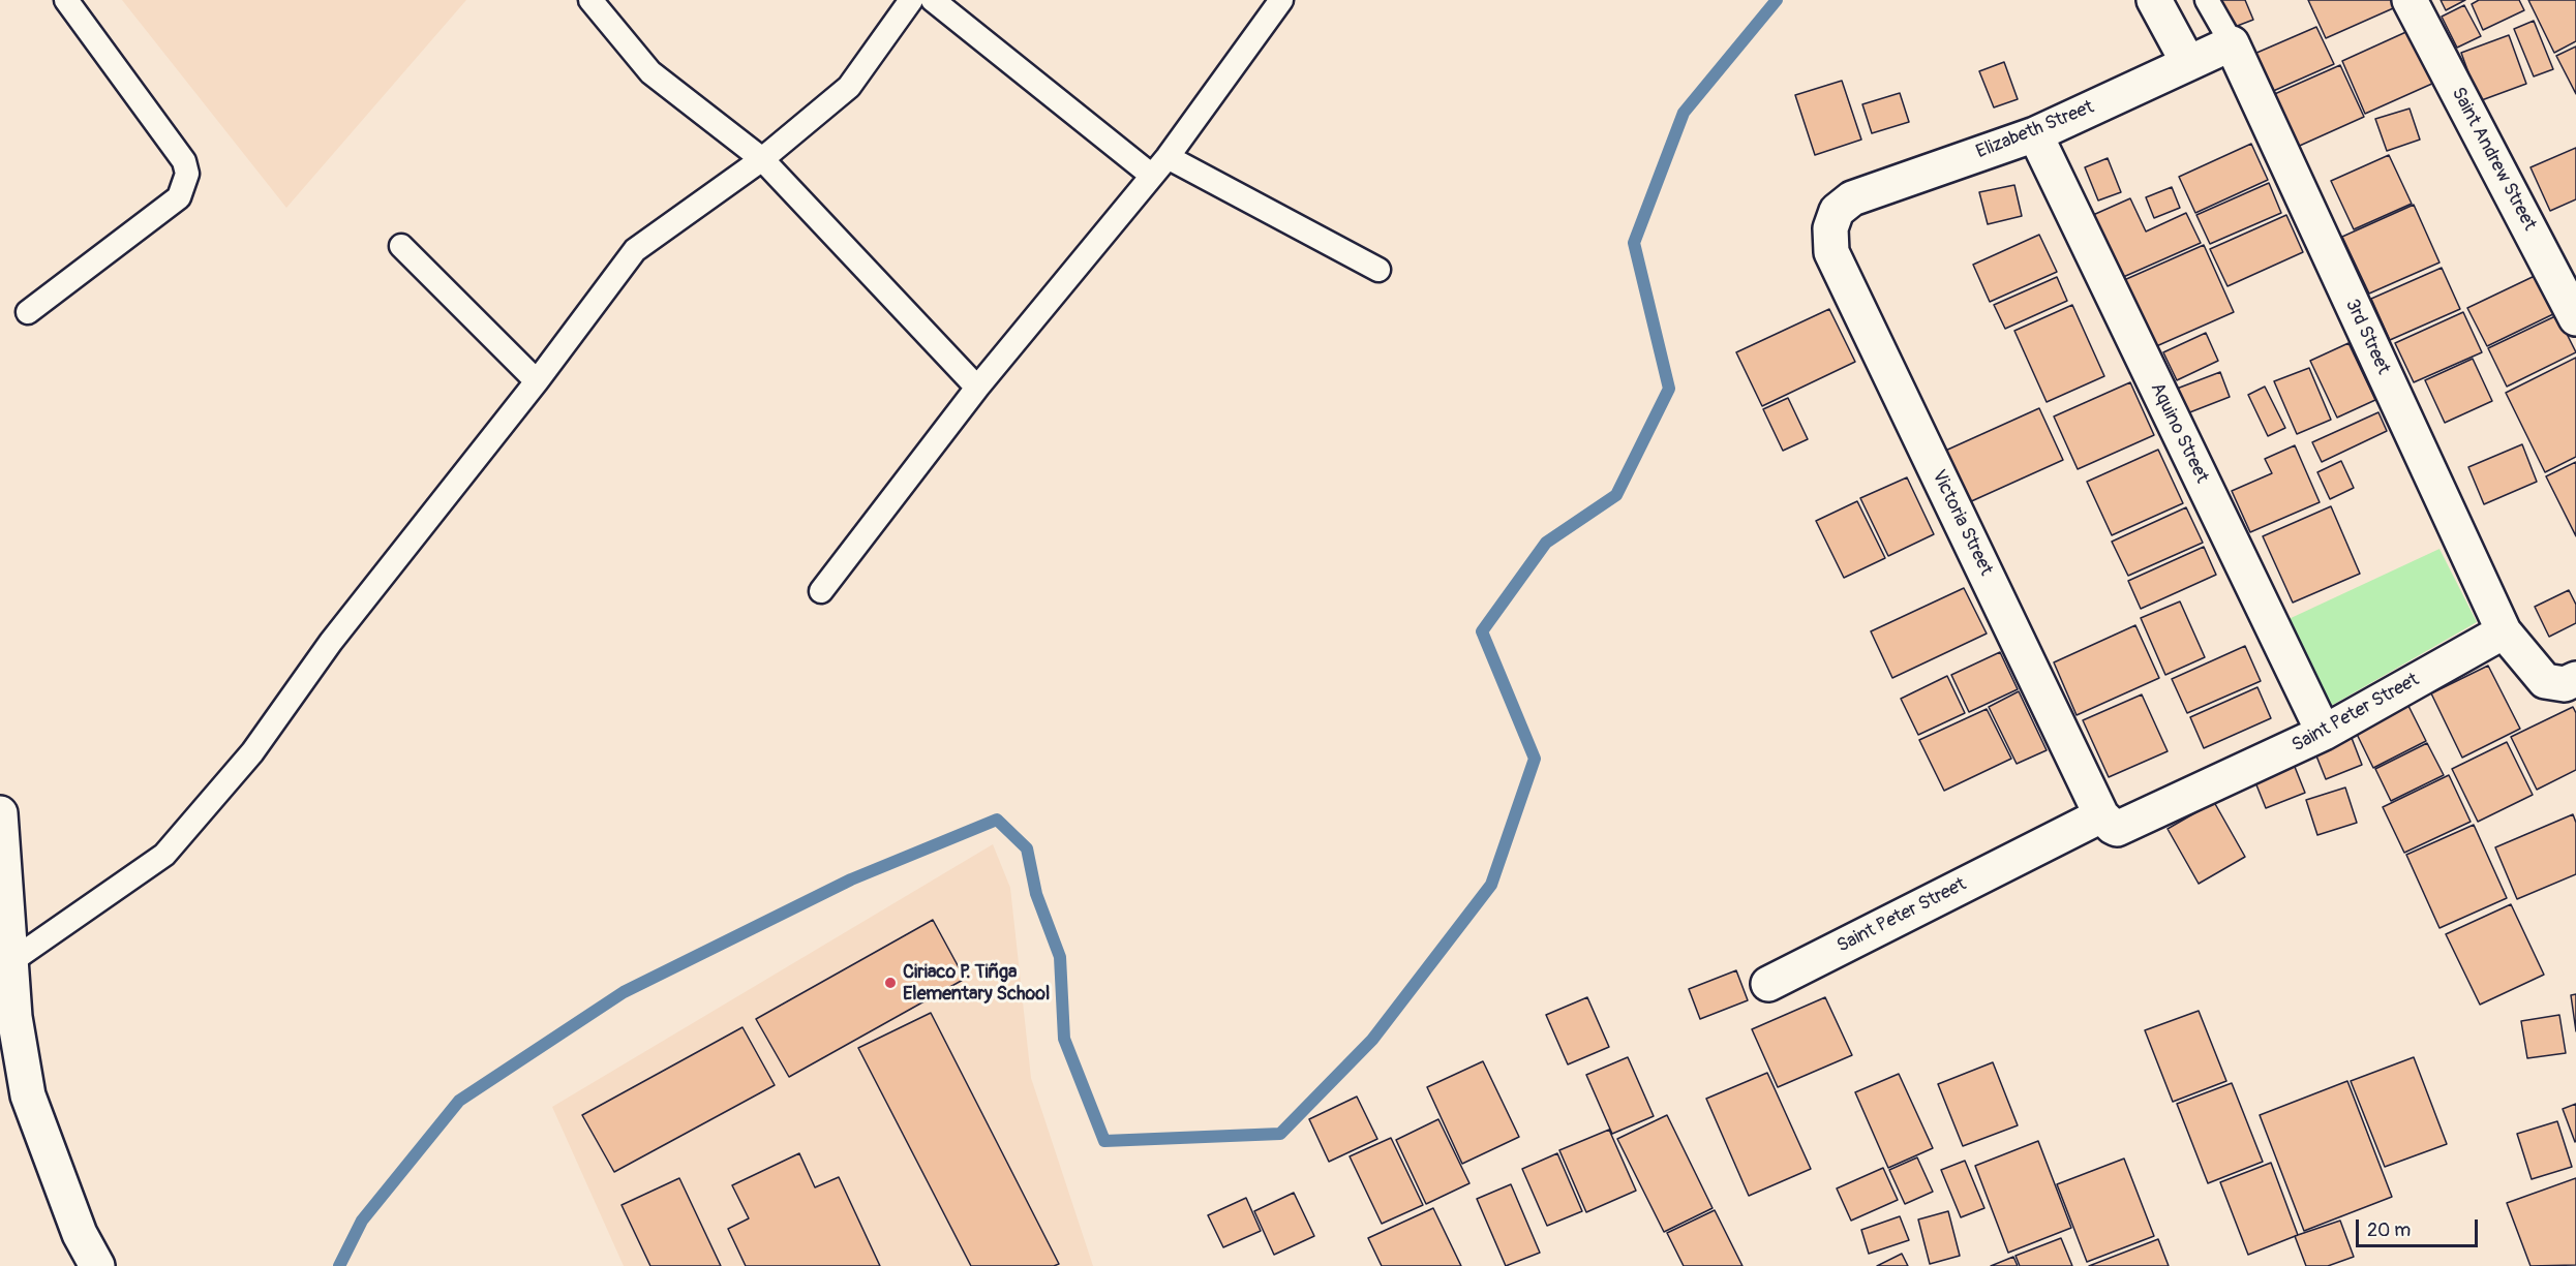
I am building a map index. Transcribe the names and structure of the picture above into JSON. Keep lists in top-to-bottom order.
{
  "streets": {
    "street": [
      "Elizabeth Street",
      "Saint Andrew Street",
      "3rd Street",
      "Aquino Street",
      "Victoria Street",
      "Saint Peter Street"
    ]
  },
  "crossings": [
    ["Elizabeth Street", "3rd Street"],
    ["Elizabeth Street", "Aquino Street"],
    ["Elizabeth Street", "Victoria Street"],
    ["3rd Street", "Saint Peter Street"],
    ["Aquino Street", "Saint Peter Street"],
    ["Victoria Street", "Saint Peter Street"]
  ],
  "places": ["Ciriaco P. Tiñga Elementary School"],
  "scale_bar": "20 m"
}
